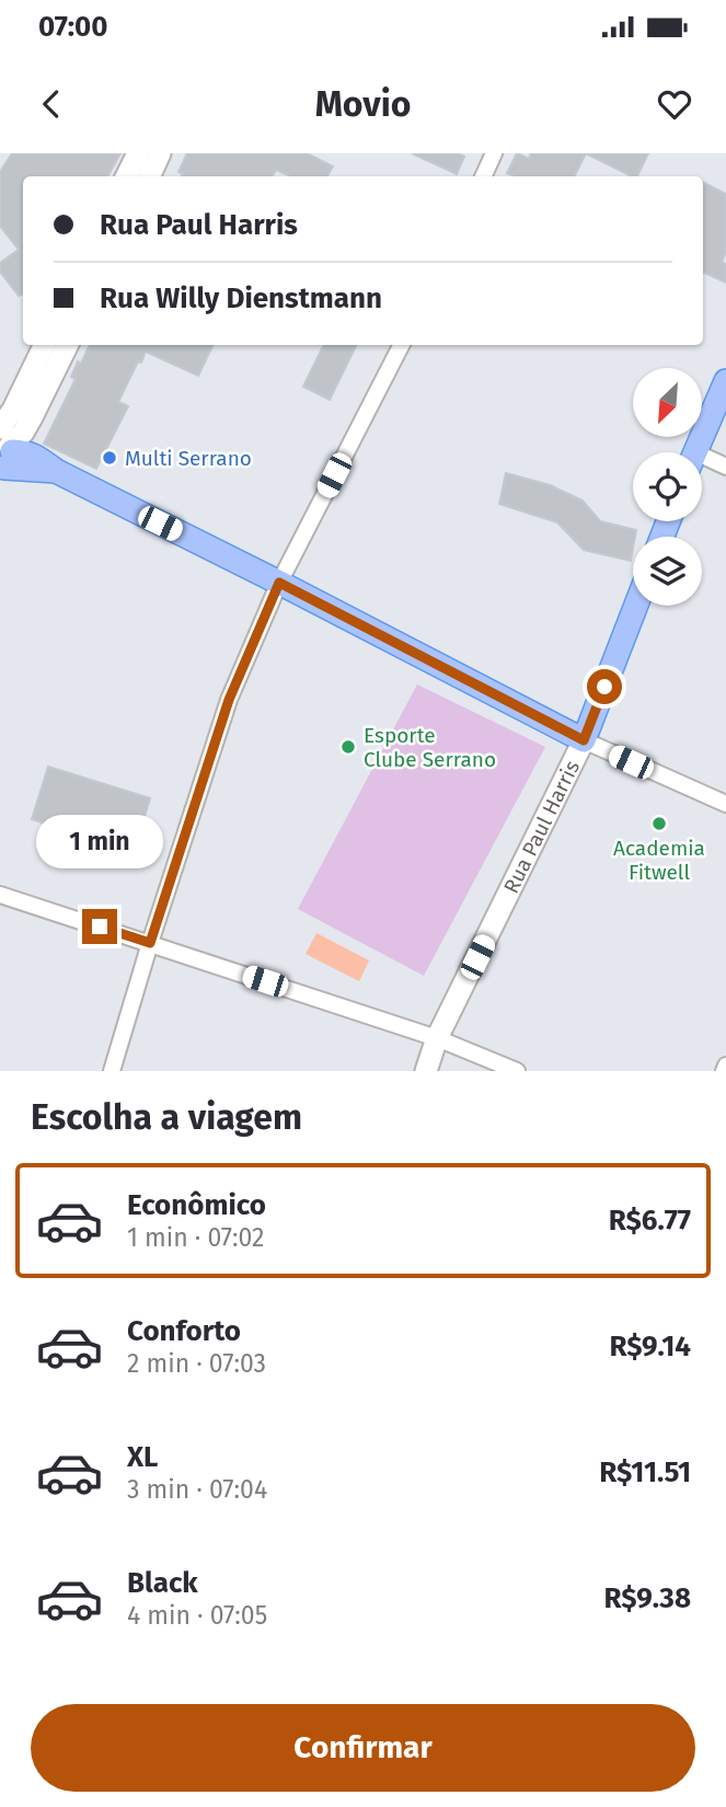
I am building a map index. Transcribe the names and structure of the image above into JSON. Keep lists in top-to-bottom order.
{
  "streets": {
    "main road": ["Rua Paul Harris"]
  },
  "places": ["Multi Serrano", "Esporte Clube Serrano", "Academia Fitwell"],
  "north": "bottom left",
  "page": {
    "status": "07:00",
    "header": "Movio",
    "banner": ["Rua Paul Harris", "Rua Willy Dienstmann"],
    "bubble": "1 min",
    "heading": "Escolha a viagem",
    "list": [
      {
        "name": "Econômico",
        "note": "1 min · 07:02",
        "value": "R$6.77"
      },
      {
        "name": "Conforto",
        "note": "2 min · 07:03",
        "value": "R$9.14"
      },
      {
        "name": "XL",
        "note": "3 min · 07:04",
        "value": "R$11.51"
      },
      {
        "name": "Black",
        "note": "4 min · 07:05",
        "value": "R$9.38"
      }
    ],
    "buttons": "Confirmar"
  }
}
